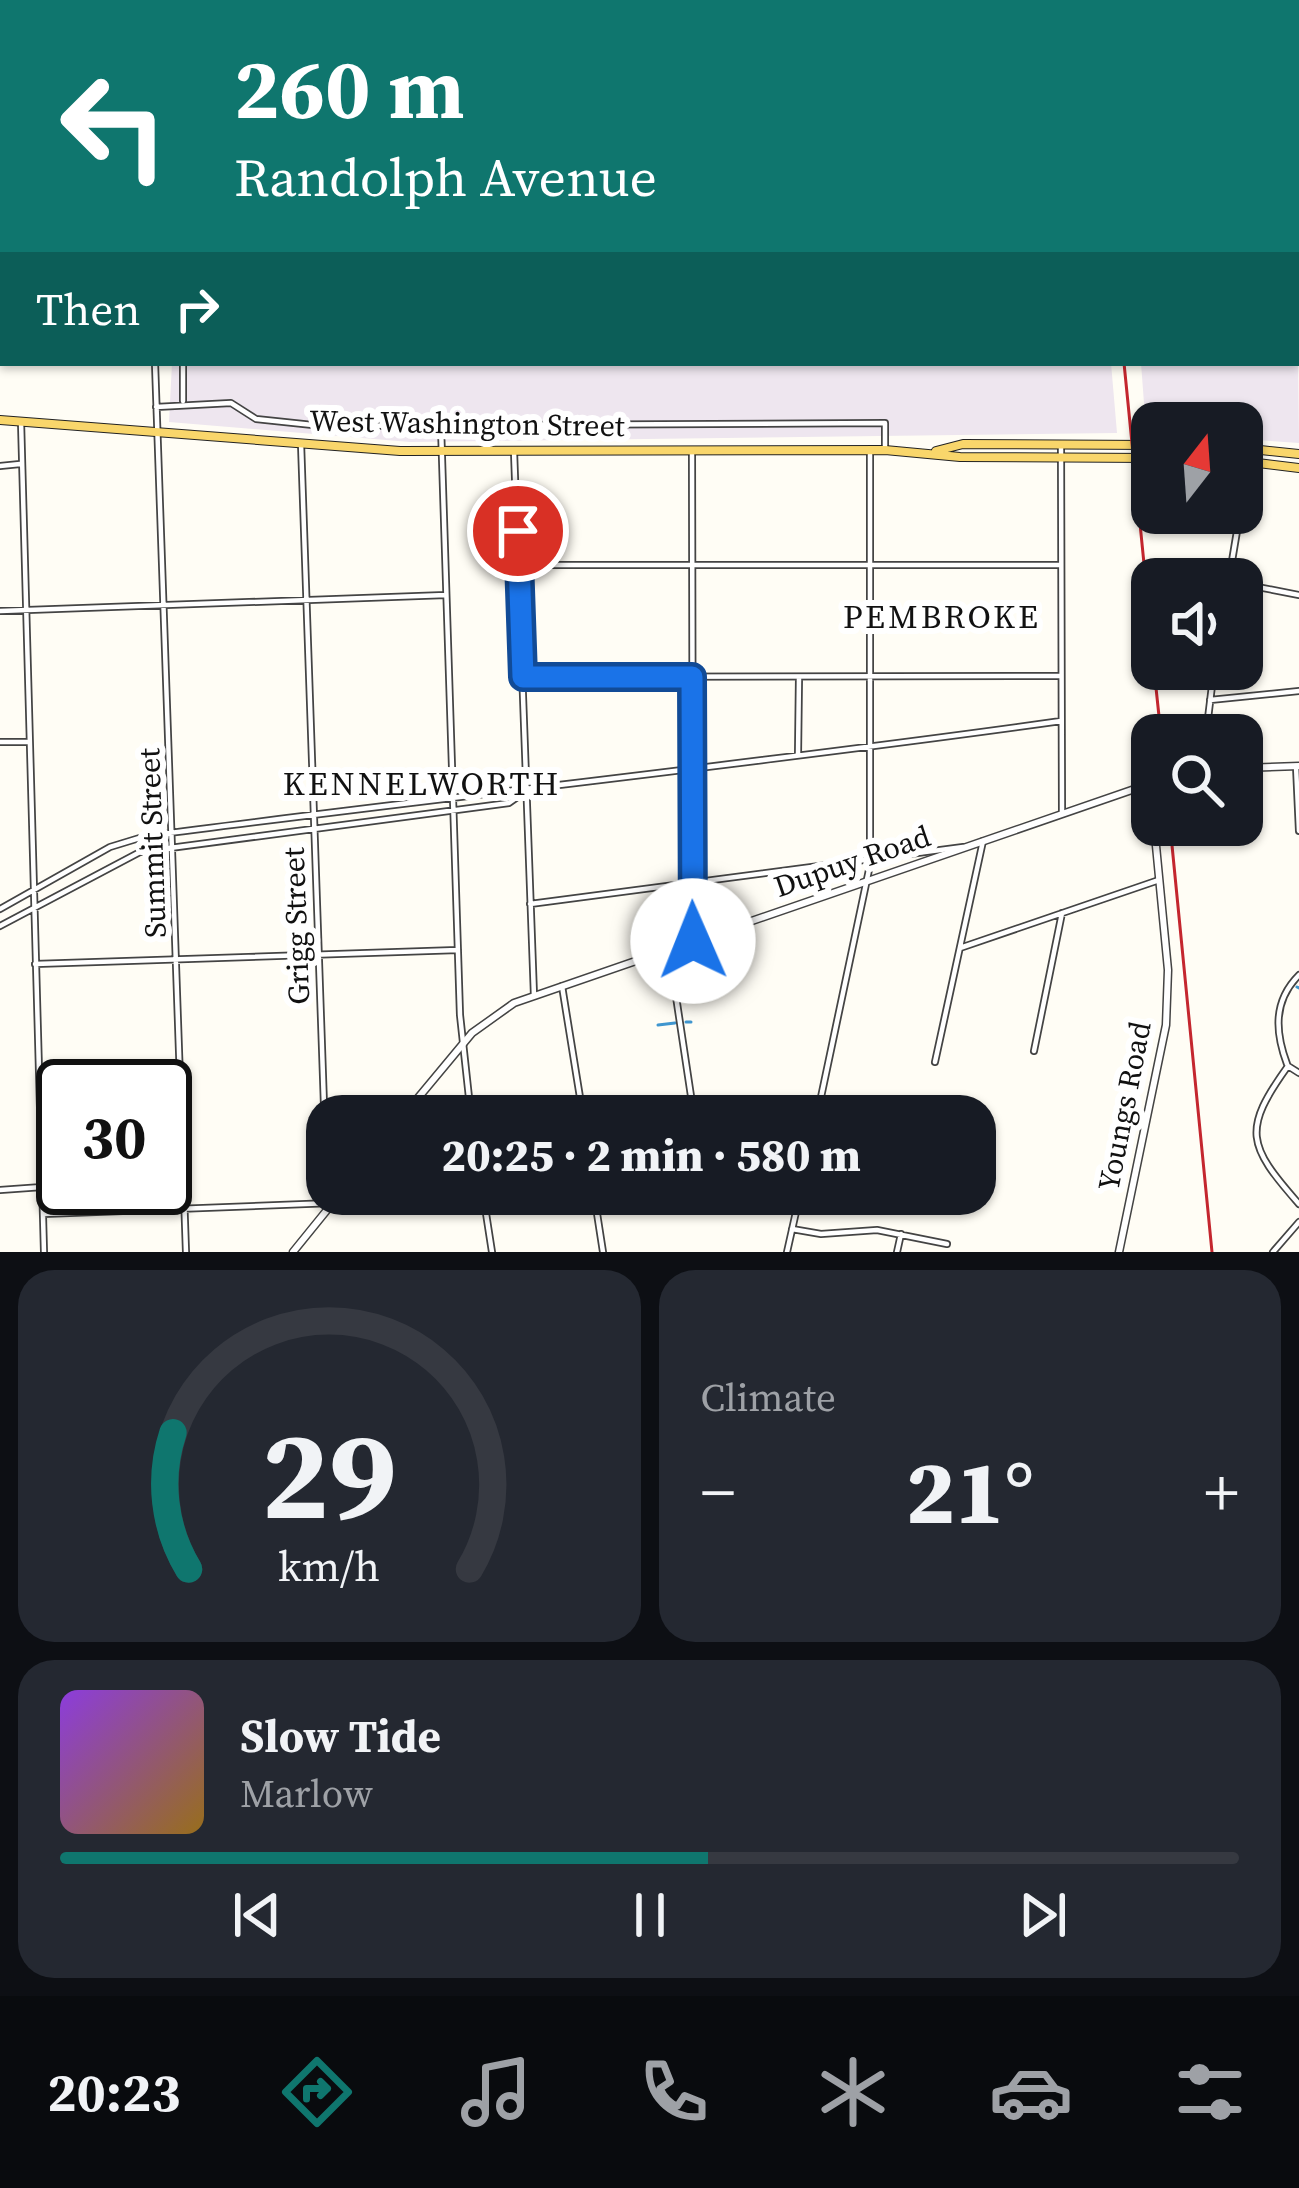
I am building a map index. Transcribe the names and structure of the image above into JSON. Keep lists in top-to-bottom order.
{
  "streets": {
    "main road": ["West Washington Street"],
    "street": [
      "Summit Street",
      "Dupuy Road",
      "Grigg Street",
      "Youngs Road"
    ]
  },
  "crossings": [
    ["West Washington Street", "Summit Street"],
    ["West Washington Street", "Grigg Street"]
  ],
  "districts": ["PEMBROKE", "KENNELWORTH"],
  "north": "top",
  "page": {
    "turn": ["260 m", "Randolph Avenue"],
    "then": "Then",
    "limit": "30",
    "trip": "20:25 · 2 min · 580 m",
    "tile": "Climate",
    "heat": ["−", "21°", "+"],
    "song": ["Slow Tide", "Marlow"],
    "tabs": "20:23",
    "gauge": ["29", "km/h"]
  }
}
